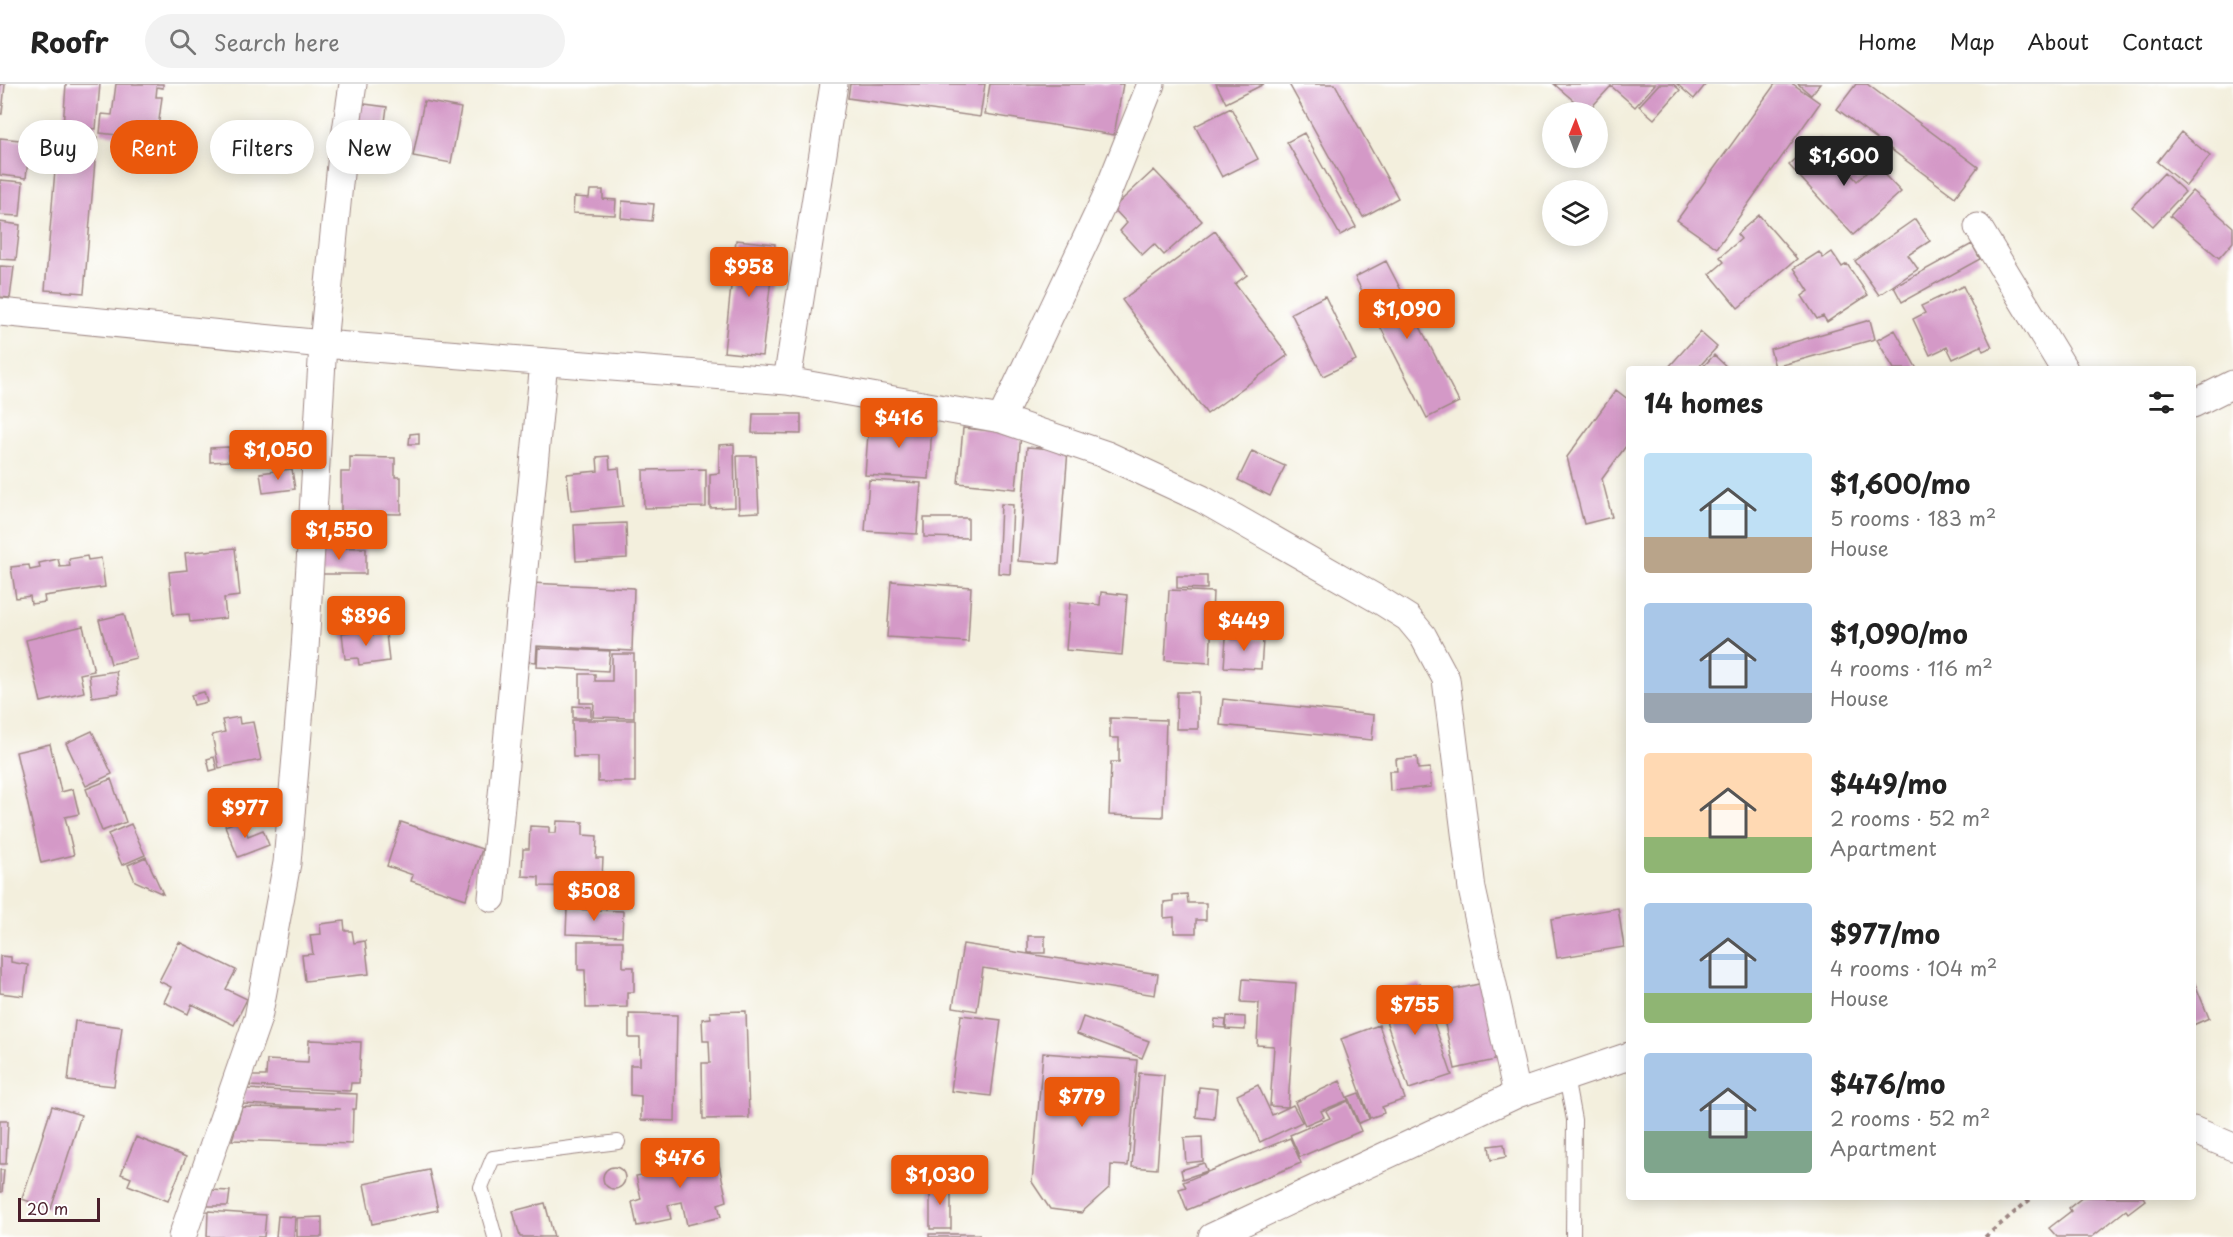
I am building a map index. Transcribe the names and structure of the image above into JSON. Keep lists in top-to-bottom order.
{
  "scale_bar": "20 m",
  "north": "top",
  "page": {
    "header": "Roofr",
    "search": "Search here",
    "nav": [
      "Home",
      "Map",
      "About",
      "Contact"
    ],
    "chip": [
      "Buy",
      "Rent",
      "Filters",
      "New"
    ],
    "price": [
      "$1,600",
      "$958",
      "$1,090",
      "$416",
      "$1,050",
      "$1,550",
      "$896",
      "$449",
      "$977",
      "$508",
      "$755",
      "$779",
      "$476",
      "$1,030"
    ],
    "heading": "14 homes",
    "list": [
      {
        "name": "$1,600/mo",
        "note": "5 rooms · 183 m² · House"
      },
      {
        "name": "$1,090/mo",
        "note": "4 rooms · 116 m² · House"
      },
      {
        "name": "$449/mo",
        "note": "2 rooms · 52 m² · Apartment"
      },
      {
        "name": "$977/mo",
        "note": "4 rooms · 104 m² · House"
      },
      {
        "name": "$476/mo",
        "note": "2 rooms · 52 m² · Apartment"
      }
    ],
    "scale": "20 m"
  }
}
